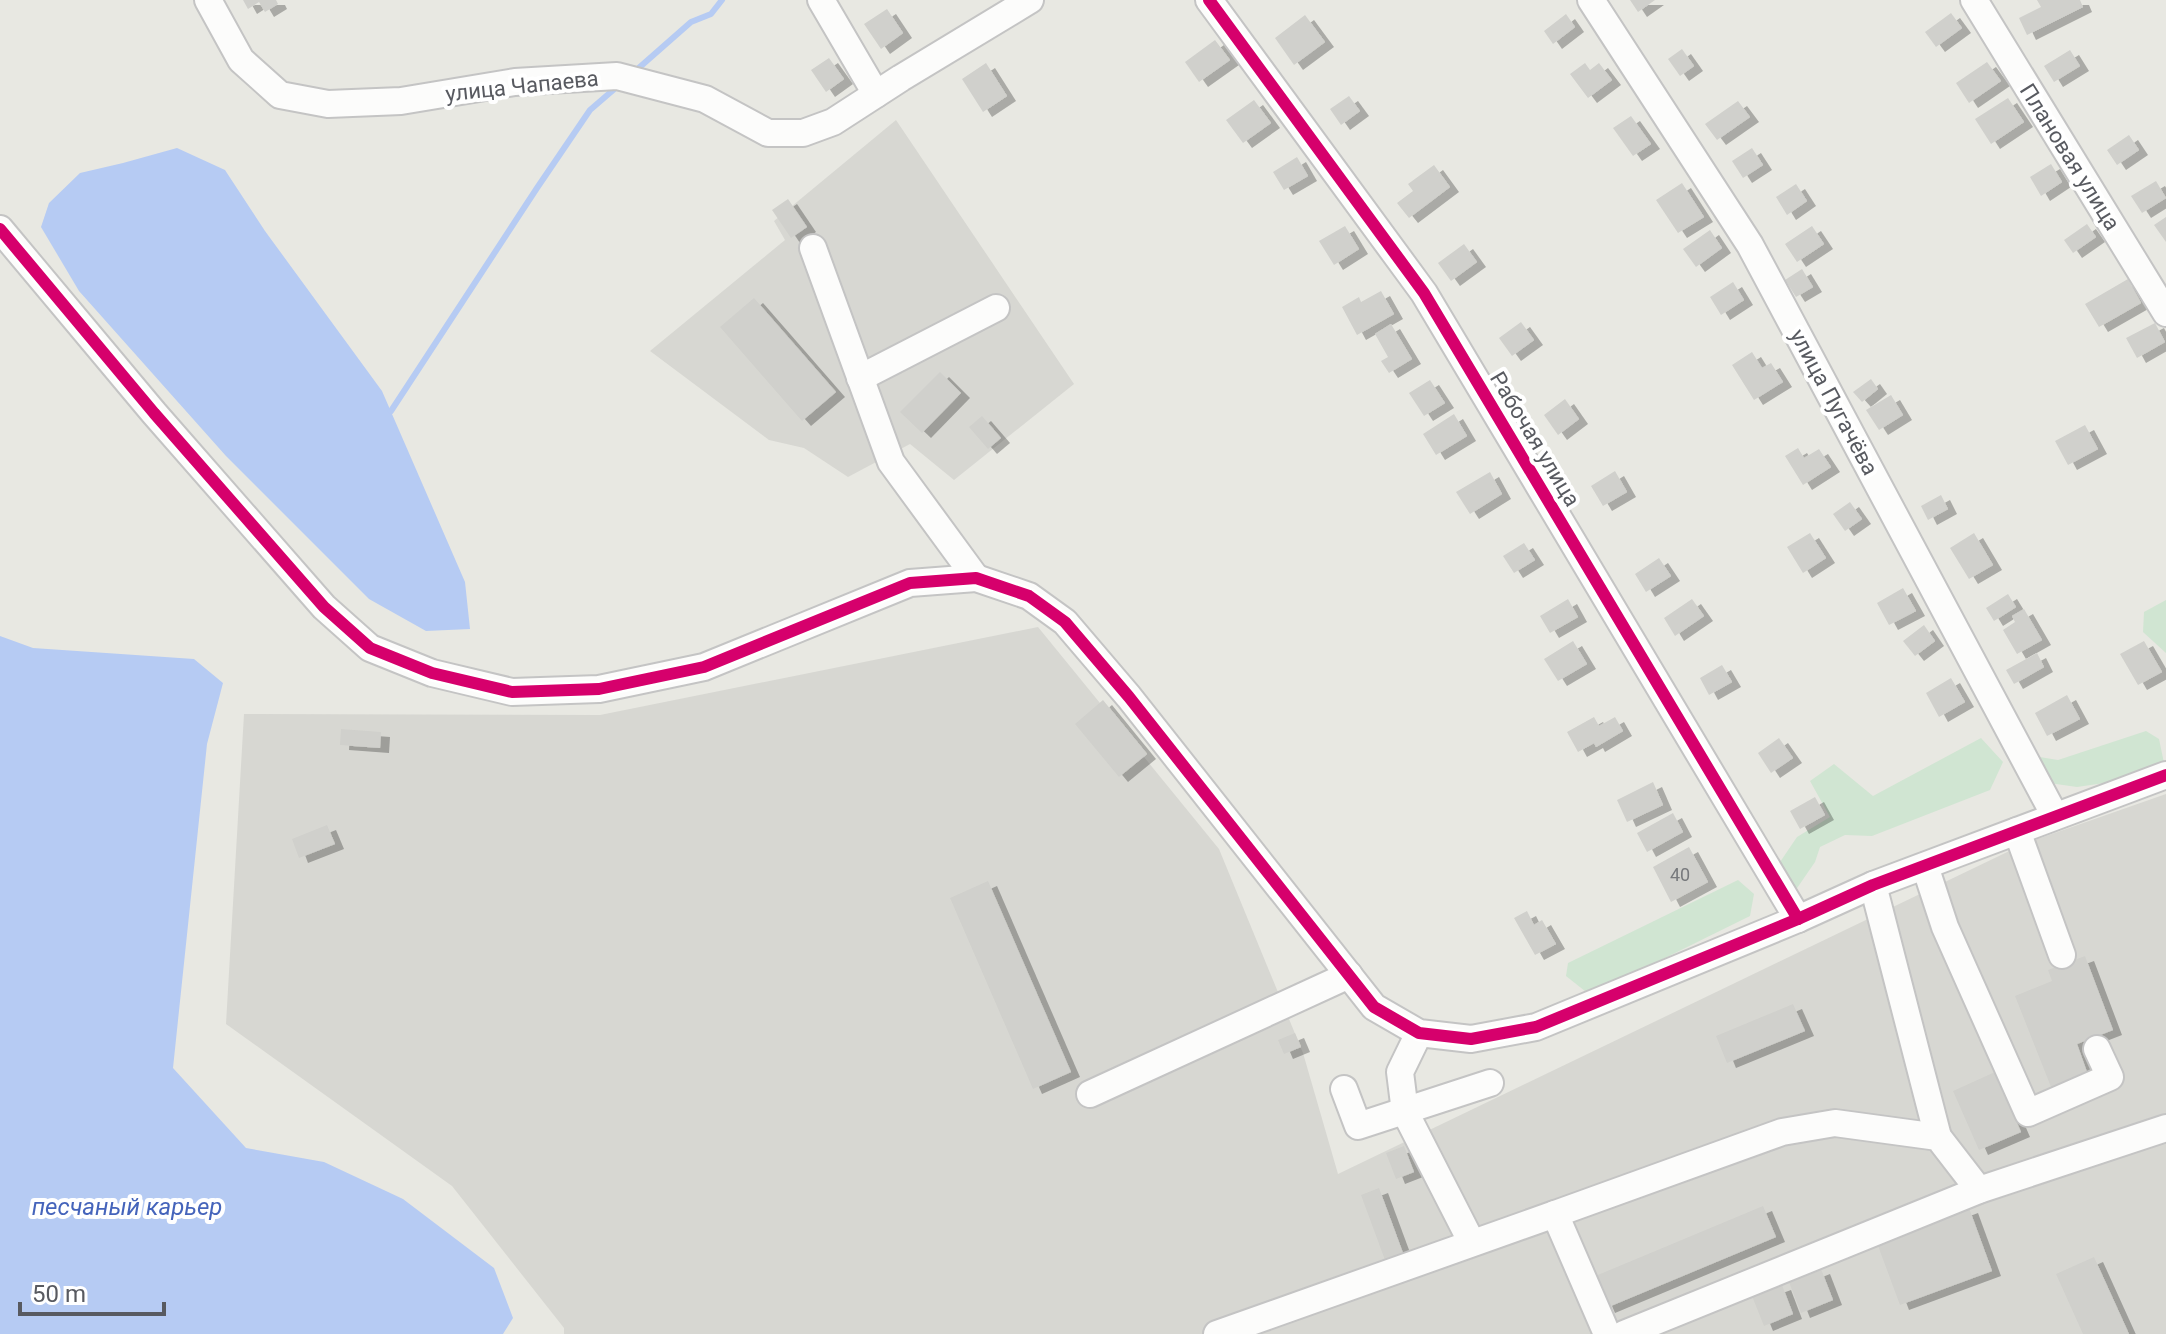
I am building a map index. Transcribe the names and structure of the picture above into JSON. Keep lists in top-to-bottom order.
{
  "streets": {
    "street": [
      "улица Чапаева",
      "Плановая улица",
      "улица Пугачёва",
      "Рабочая улица"
    ]
  },
  "water": ["песчаный карьер"],
  "house_numbers": ["40"],
  "scale_bar": "50 m"
}
